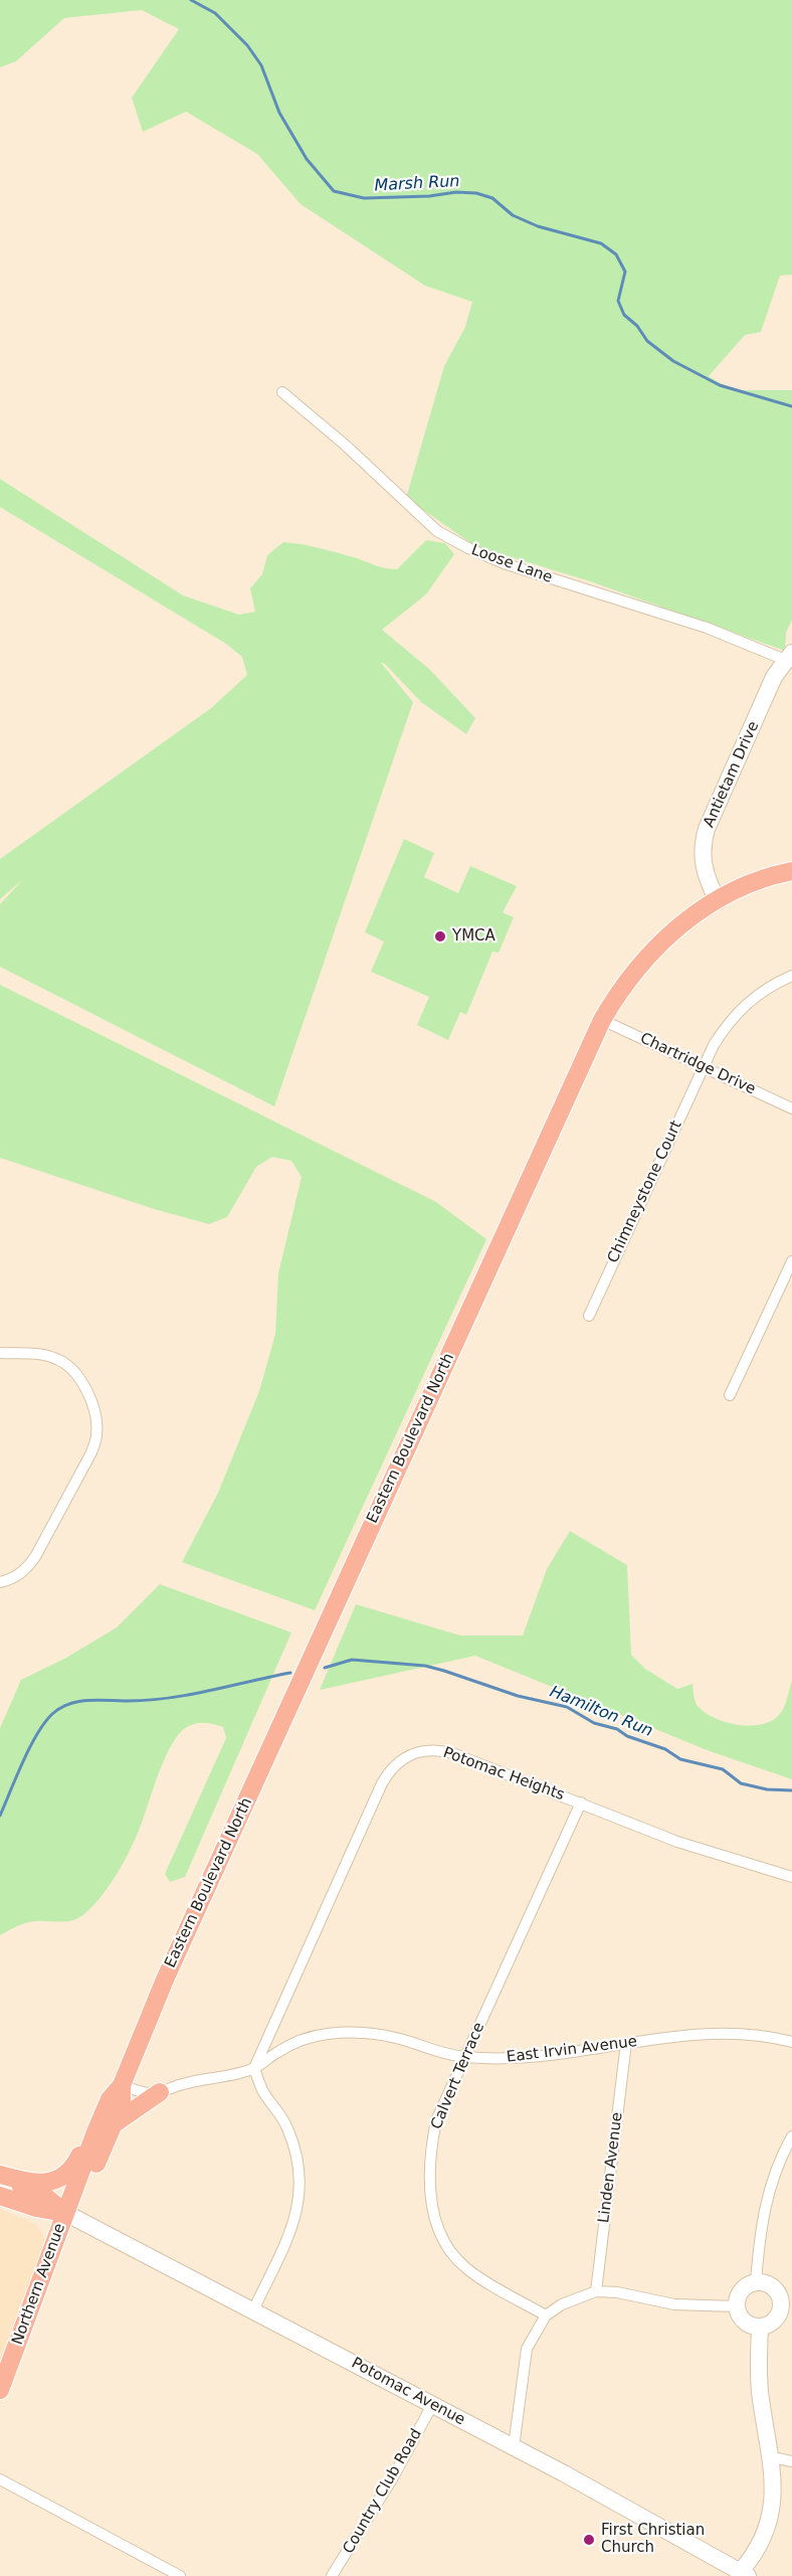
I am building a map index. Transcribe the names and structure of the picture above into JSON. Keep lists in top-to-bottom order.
{
  "streets": {
    "main road": [
      "Antietam Drive",
      "Eastern Boulevard North",
      "Northern Avenue",
      "Potomac Avenue"
    ],
    "street": [
      "Loose Lane",
      "Chartridge Drive",
      "Chimneystone Court",
      "Potomac Heights",
      "East Irvin Avenue",
      "Calvert Terrace",
      "Linden Avenue",
      "Country Club Road"
    ]
  },
  "crossings": [
    ["Loose Lane", "Antietam Drive"],
    ["Antietam Drive", "Eastern Boulevard North"],
    ["Chartridge Drive", "Chimneystone Court"],
    ["Chartridge Drive", "Eastern Boulevard North"],
    ["Eastern Boulevard North", "Northern Avenue"],
    ["Eastern Boulevard North", "Potomac Avenue"],
    ["Potomac Heights", "East Irvin Avenue"],
    ["Potomac Heights", "Calvert Terrace"],
    ["East Irvin Avenue", "Calvert Terrace"],
    ["East Irvin Avenue", "Linden Avenue"],
    ["Northern Avenue", "Potomac Avenue"],
    ["Potomac Avenue", "Country Club Road"]
  ],
  "water": ["Marsh Run", "Hamilton Run"],
  "places": ["YMCA", "First Christian Church"]
}
